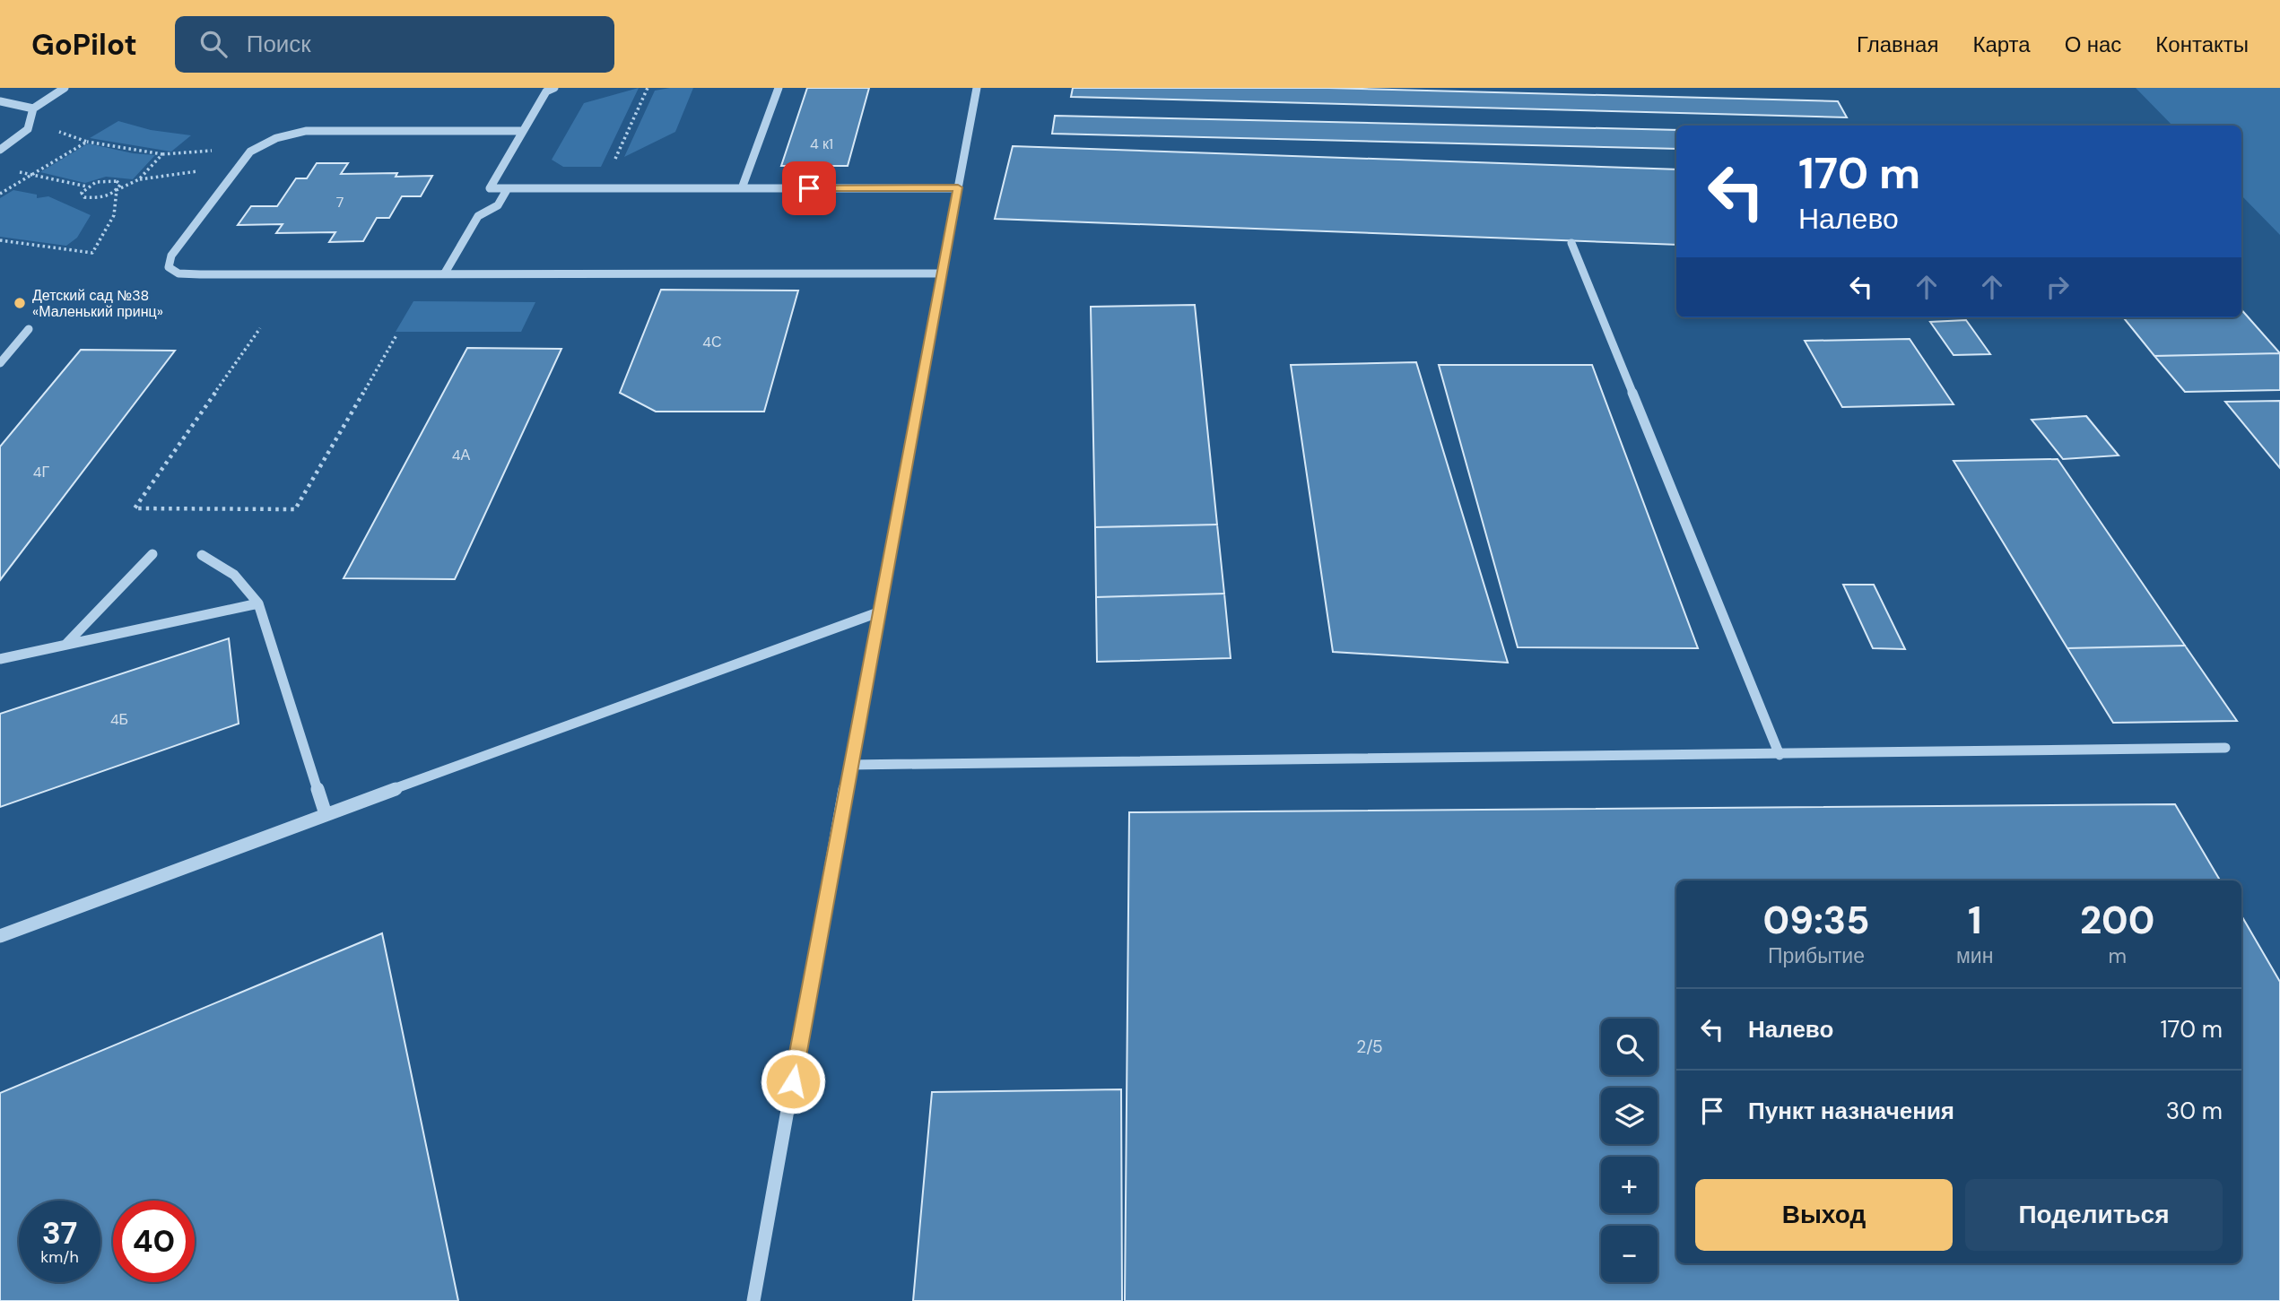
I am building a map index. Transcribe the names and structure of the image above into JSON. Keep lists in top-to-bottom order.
{
  "places": ["Детский сад №38 «Маленький принц»"],
  "house_numbers": [
    "4 к1",
    "7",
    "4С",
    "4А",
    "4Г",
    "4Б",
    "2/5"
  ],
  "page": {
    "header": "GoPilot",
    "search": "Поиск",
    "nav": [
      "Главная",
      "Карта",
      "О нас",
      "Контакты"
    ],
    "turn": ["170 m", "Налево"],
    "eta": [
      "09:35",
      "Прибытие",
      "1",
      "мин",
      "200",
      "m"
    ],
    "list": [
      {
        "name": "Налево",
        "value": "170 m"
      },
      {
        "name": "Пункт назначения",
        "value": "30 m"
      }
    ],
    "map_buttons": ["+", "−"],
    "buttons": ["Выход", "Поделиться"],
    "speed": "37 km/h",
    "limit": "40"
  }
}
